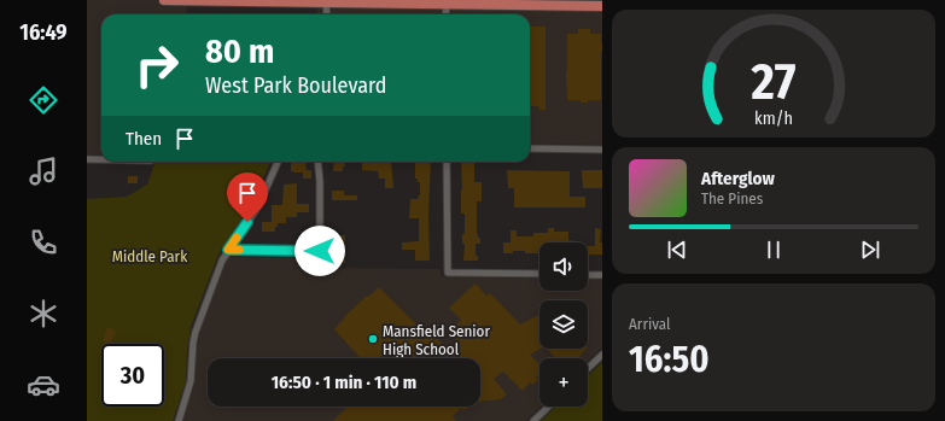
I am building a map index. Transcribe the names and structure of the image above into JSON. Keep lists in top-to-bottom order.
{
  "parks": ["Middle Park"],
  "places": ["Mansfield Senior High School"],
  "page": {
    "tabs": "16:49",
    "turn": ["80 m", "West Park Boulevard"],
    "then": "Then",
    "song": ["Afterglow", "The Pines"],
    "map_buttons": "+",
    "tile": ["Arrival", "16:50"],
    "limit": "30",
    "trip": "16:50 · 1 min · 110 m",
    "gauge": ["27", "km/h"]
  }
}
